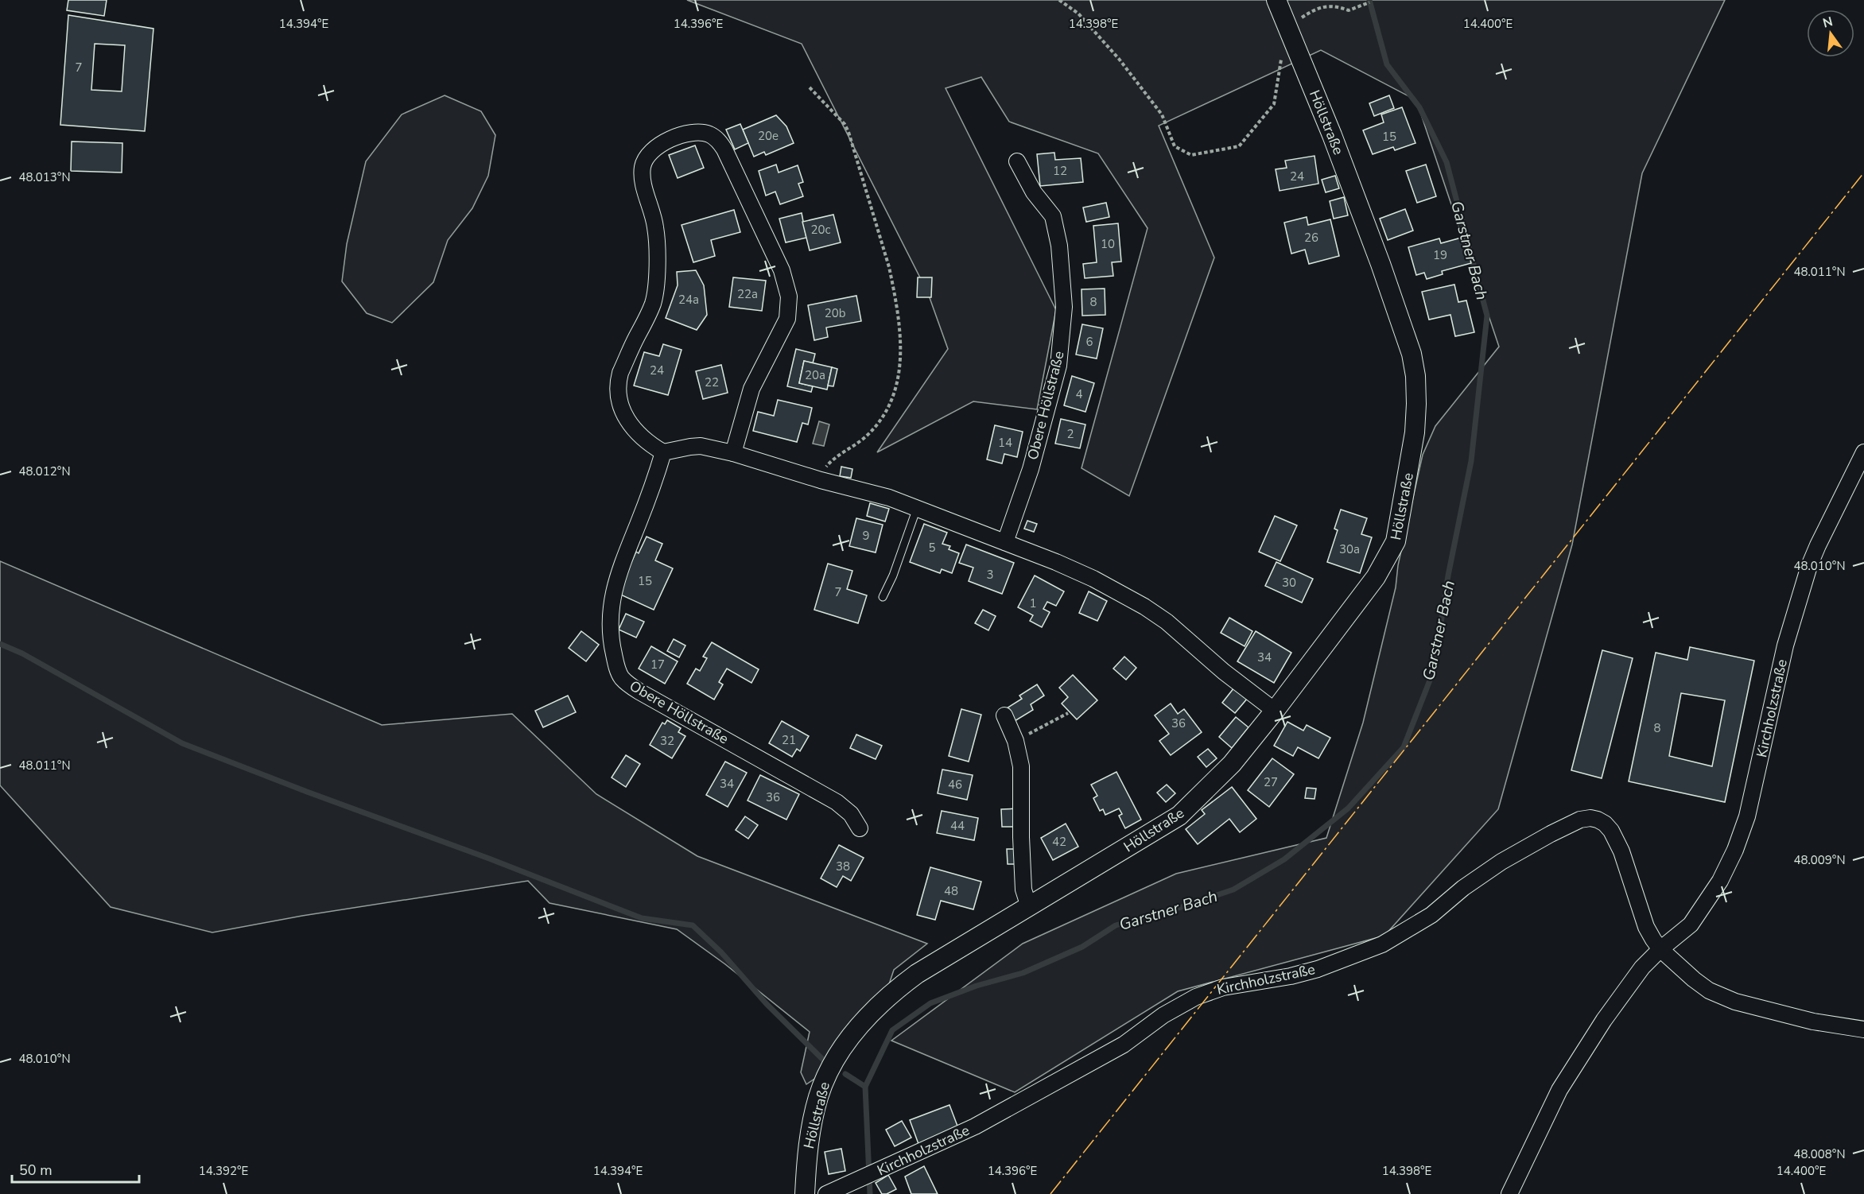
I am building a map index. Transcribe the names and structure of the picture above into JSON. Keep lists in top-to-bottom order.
{
  "streets": {
    "street": ["Höllstraße", "Obere Höllstraße", "Kirchholzstraße"]
  },
  "water": ["Garstner Bach"],
  "house_numbers": [
    "7",
    "20e",
    "15",
    "12",
    "24",
    "20c",
    "26",
    "10",
    "19",
    "22a",
    "24a",
    "8",
    "20b",
    "6",
    "24",
    "20a",
    "22",
    "4",
    "2",
    "14",
    "9",
    "5",
    "30a",
    "3",
    "15",
    "30",
    "7",
    "1",
    "34",
    "17",
    "36",
    "8",
    "21",
    "32",
    "27",
    "34",
    "46",
    "36",
    "44",
    "42",
    "38",
    "48"
  ],
  "scale_bar": "50 m",
  "north": "top",
  "coordinates": [
    "14.398°E",
    "14.394°E",
    "14.396°E",
    "14.400°E",
    "48.013°N",
    "48.011°N",
    "48.012°N",
    "48.010°N",
    "48.009°N",
    "48.008°N",
    "14.392°E"
  ]
}
